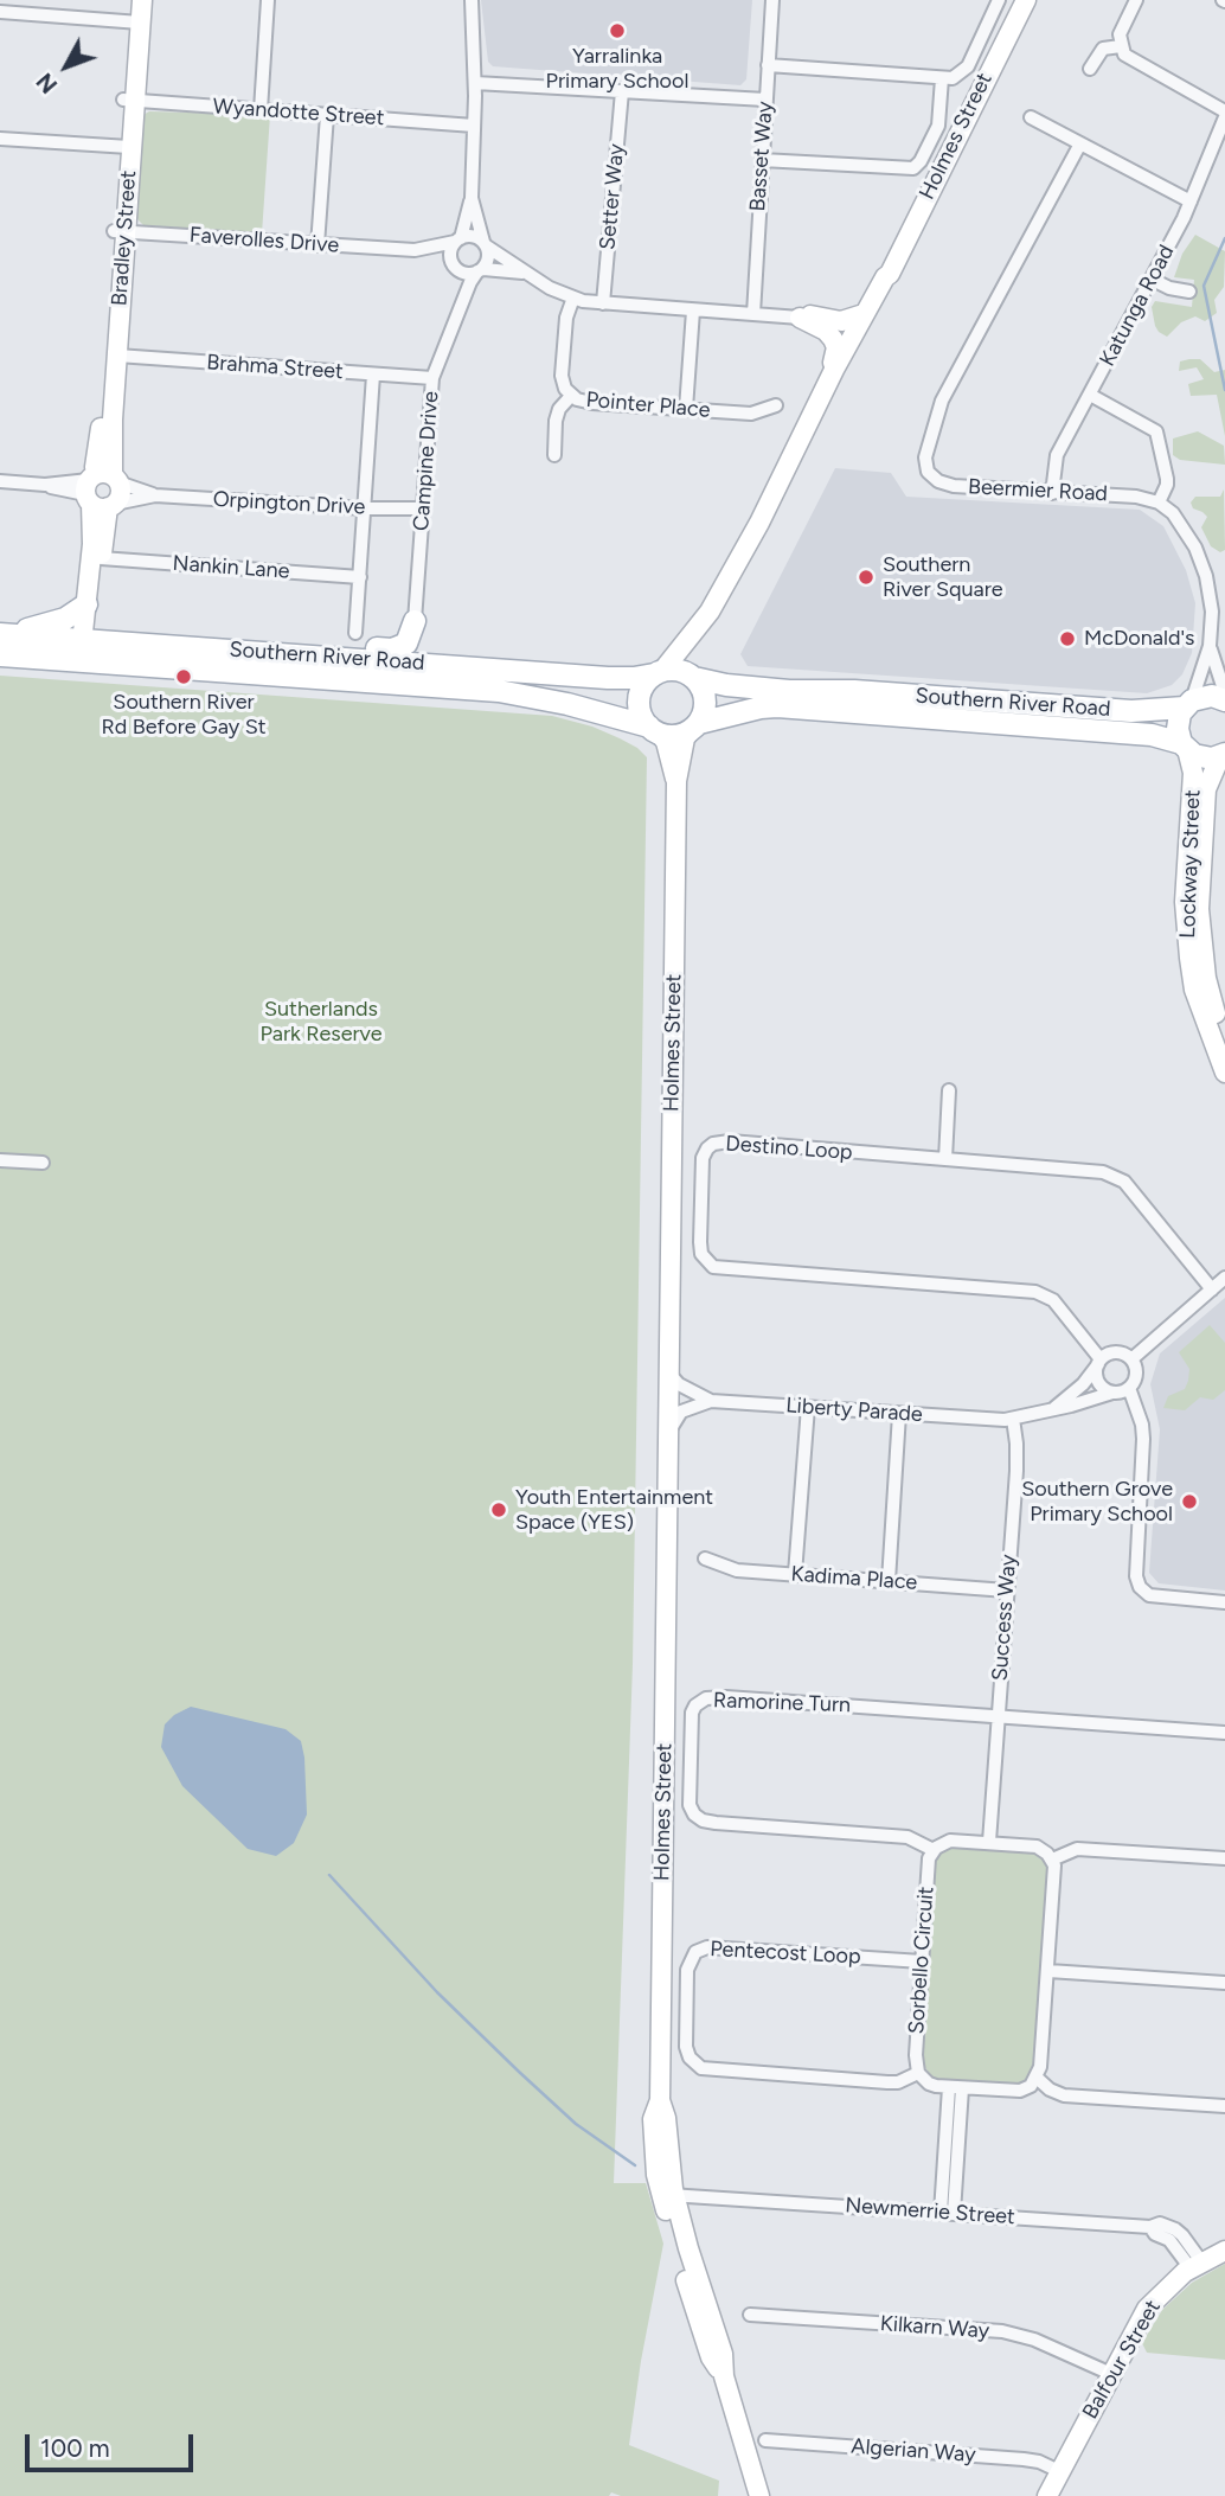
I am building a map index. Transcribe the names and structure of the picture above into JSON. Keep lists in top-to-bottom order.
{
  "streets": {
    "main road": [
      "Holmes Street",
      "Bradley Street",
      "Southern River Road",
      "Lockway Street",
      "Balfour Street"
    ],
    "street": [
      "Wyandotte Street",
      "Basset Way",
      "Setter Way",
      "Faverolles Drive",
      "Katunga Road",
      "Brahma Street",
      "Pointer Place",
      "Campine Drive",
      "Beermier Road",
      "Orpington Drive",
      "Nankin Lane",
      "Destino Loop",
      "Liberty Parade",
      "Kadima Place",
      "Success Way",
      "Ramorine Turn",
      "Pentecost Loop",
      "Sorbello Circuit",
      "Newmerrie Street",
      "Kilkarn Way",
      "Algerian Way"
    ]
  },
  "crossings": [
    ["Wyandotte Street", "Bradley Street"],
    ["Holmes Street", "Southern River Road"],
    ["Holmes Street", "Newmerrie Street"],
    ["Bradley Street", "Faverolles Drive"],
    ["Bradley Street", "Brahma Street"],
    ["Bradley Street", "Orpington Drive"],
    ["Bradley Street", "Nankin Lane"],
    ["Bradley Street", "Southern River Road"],
    ["Faverolles Drive", "Campine Drive"],
    ["Katunga Road", "Beermier Road"],
    ["Brahma Street", "Campine Drive"],
    ["Campine Drive", "Orpington Drive"],
    ["Southern River Road", "Lockway Street"],
    ["Destino Loop", "Liberty Parade"],
    ["Liberty Parade", "Success Way"],
    ["Kadima Place", "Success Way"],
    ["Success Way", "Ramorine Turn"],
    ["Ramorine Turn", "Sorbello Circuit"],
    ["Pentecost Loop", "Sorbello Circuit"],
    ["Newmerrie Street", "Balfour Street"],
    ["Kilkarn Way", "Balfour Street"],
    ["Balfour Street", "Algerian Way"]
  ],
  "parks": ["Sutherlands Park Reserve"],
  "places": [
    "Yarralinka Primary School",
    "Southern River Square",
    "McDonald's",
    "Southern River Rd Before Gay St",
    "Southern Grove Primary School",
    "Youth Entertainment Space (YES)"
  ],
  "scale_bar": "100 m",
  "north": "bottom left"
}
